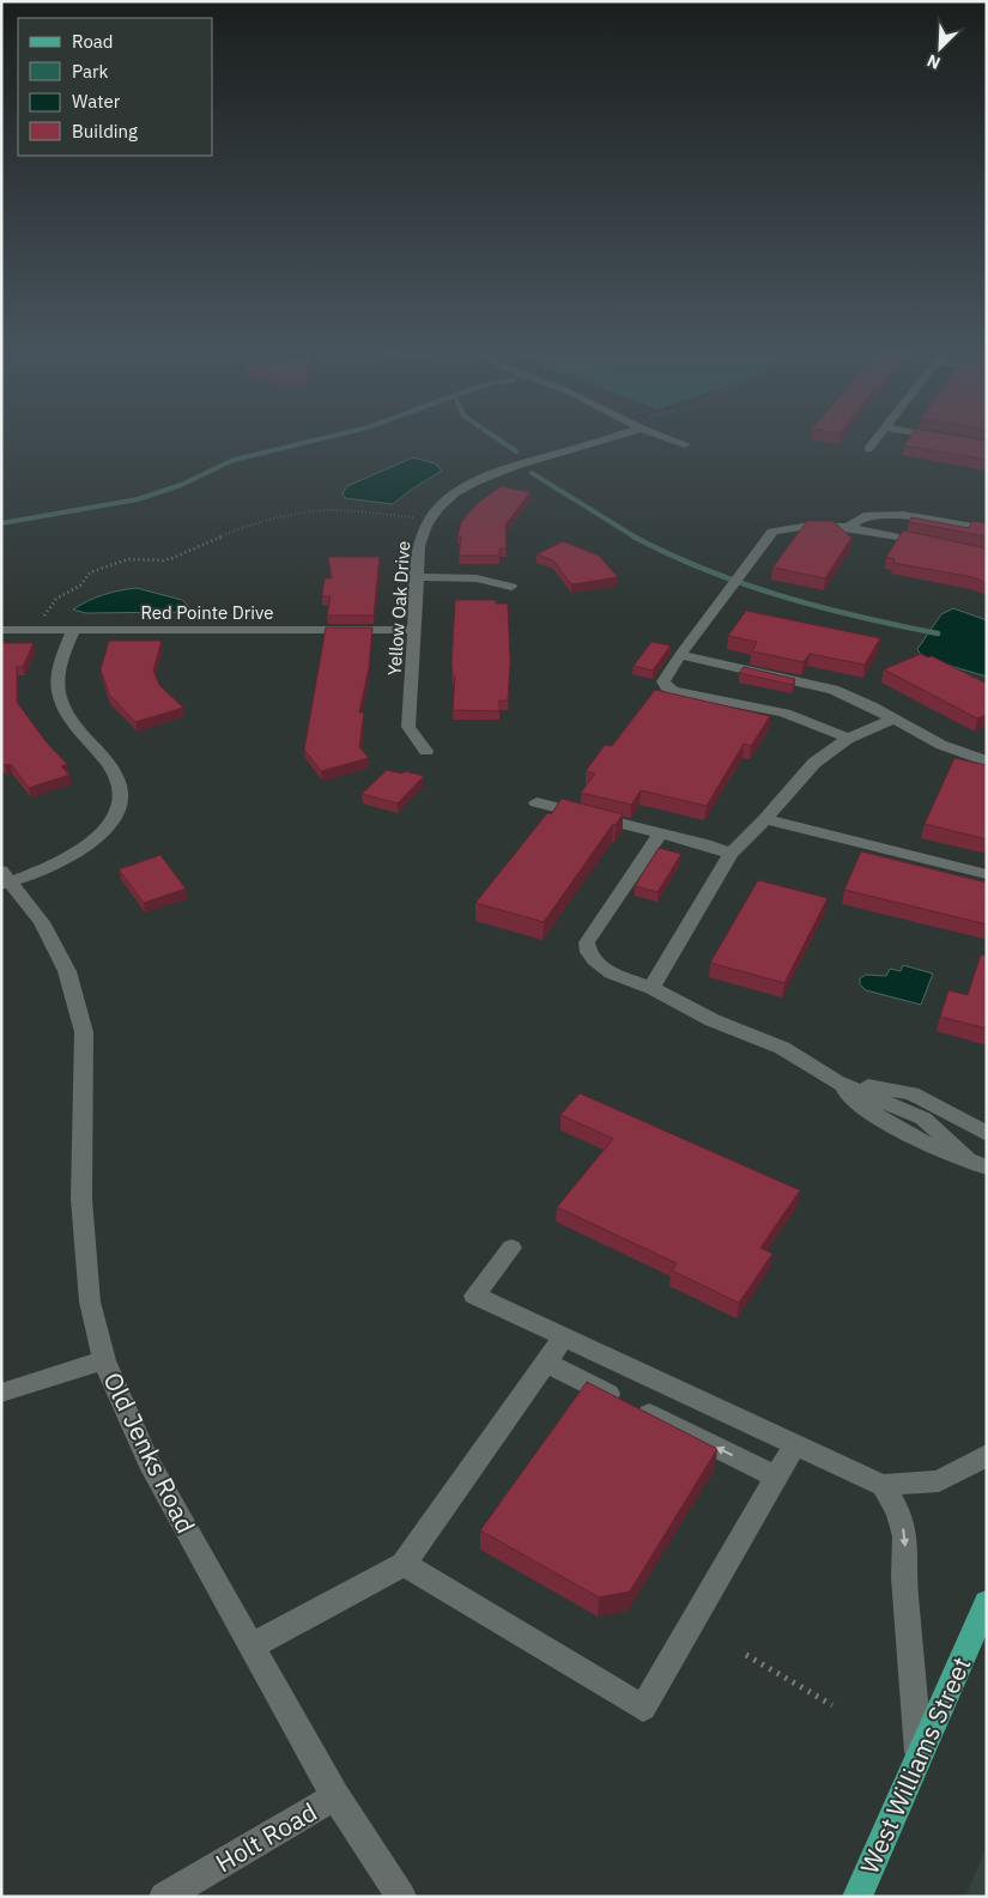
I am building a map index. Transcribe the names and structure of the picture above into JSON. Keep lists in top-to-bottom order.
{
  "streets": {
    "main road": ["West Williams Street"],
    "street": [
      "Yellow Oak Drive",
      "Red Pointe Drive",
      "Old Jenks Road",
      "Holt Road"
    ]
  },
  "crossings": [
    ["Yellow Oak Drive", "Red Pointe Drive"],
    ["Old Jenks Road", "Holt Road"]
  ],
  "legend": [
    "Road",
    "Park",
    "Water",
    "Building"
  ],
  "north": "bottom left"
}
